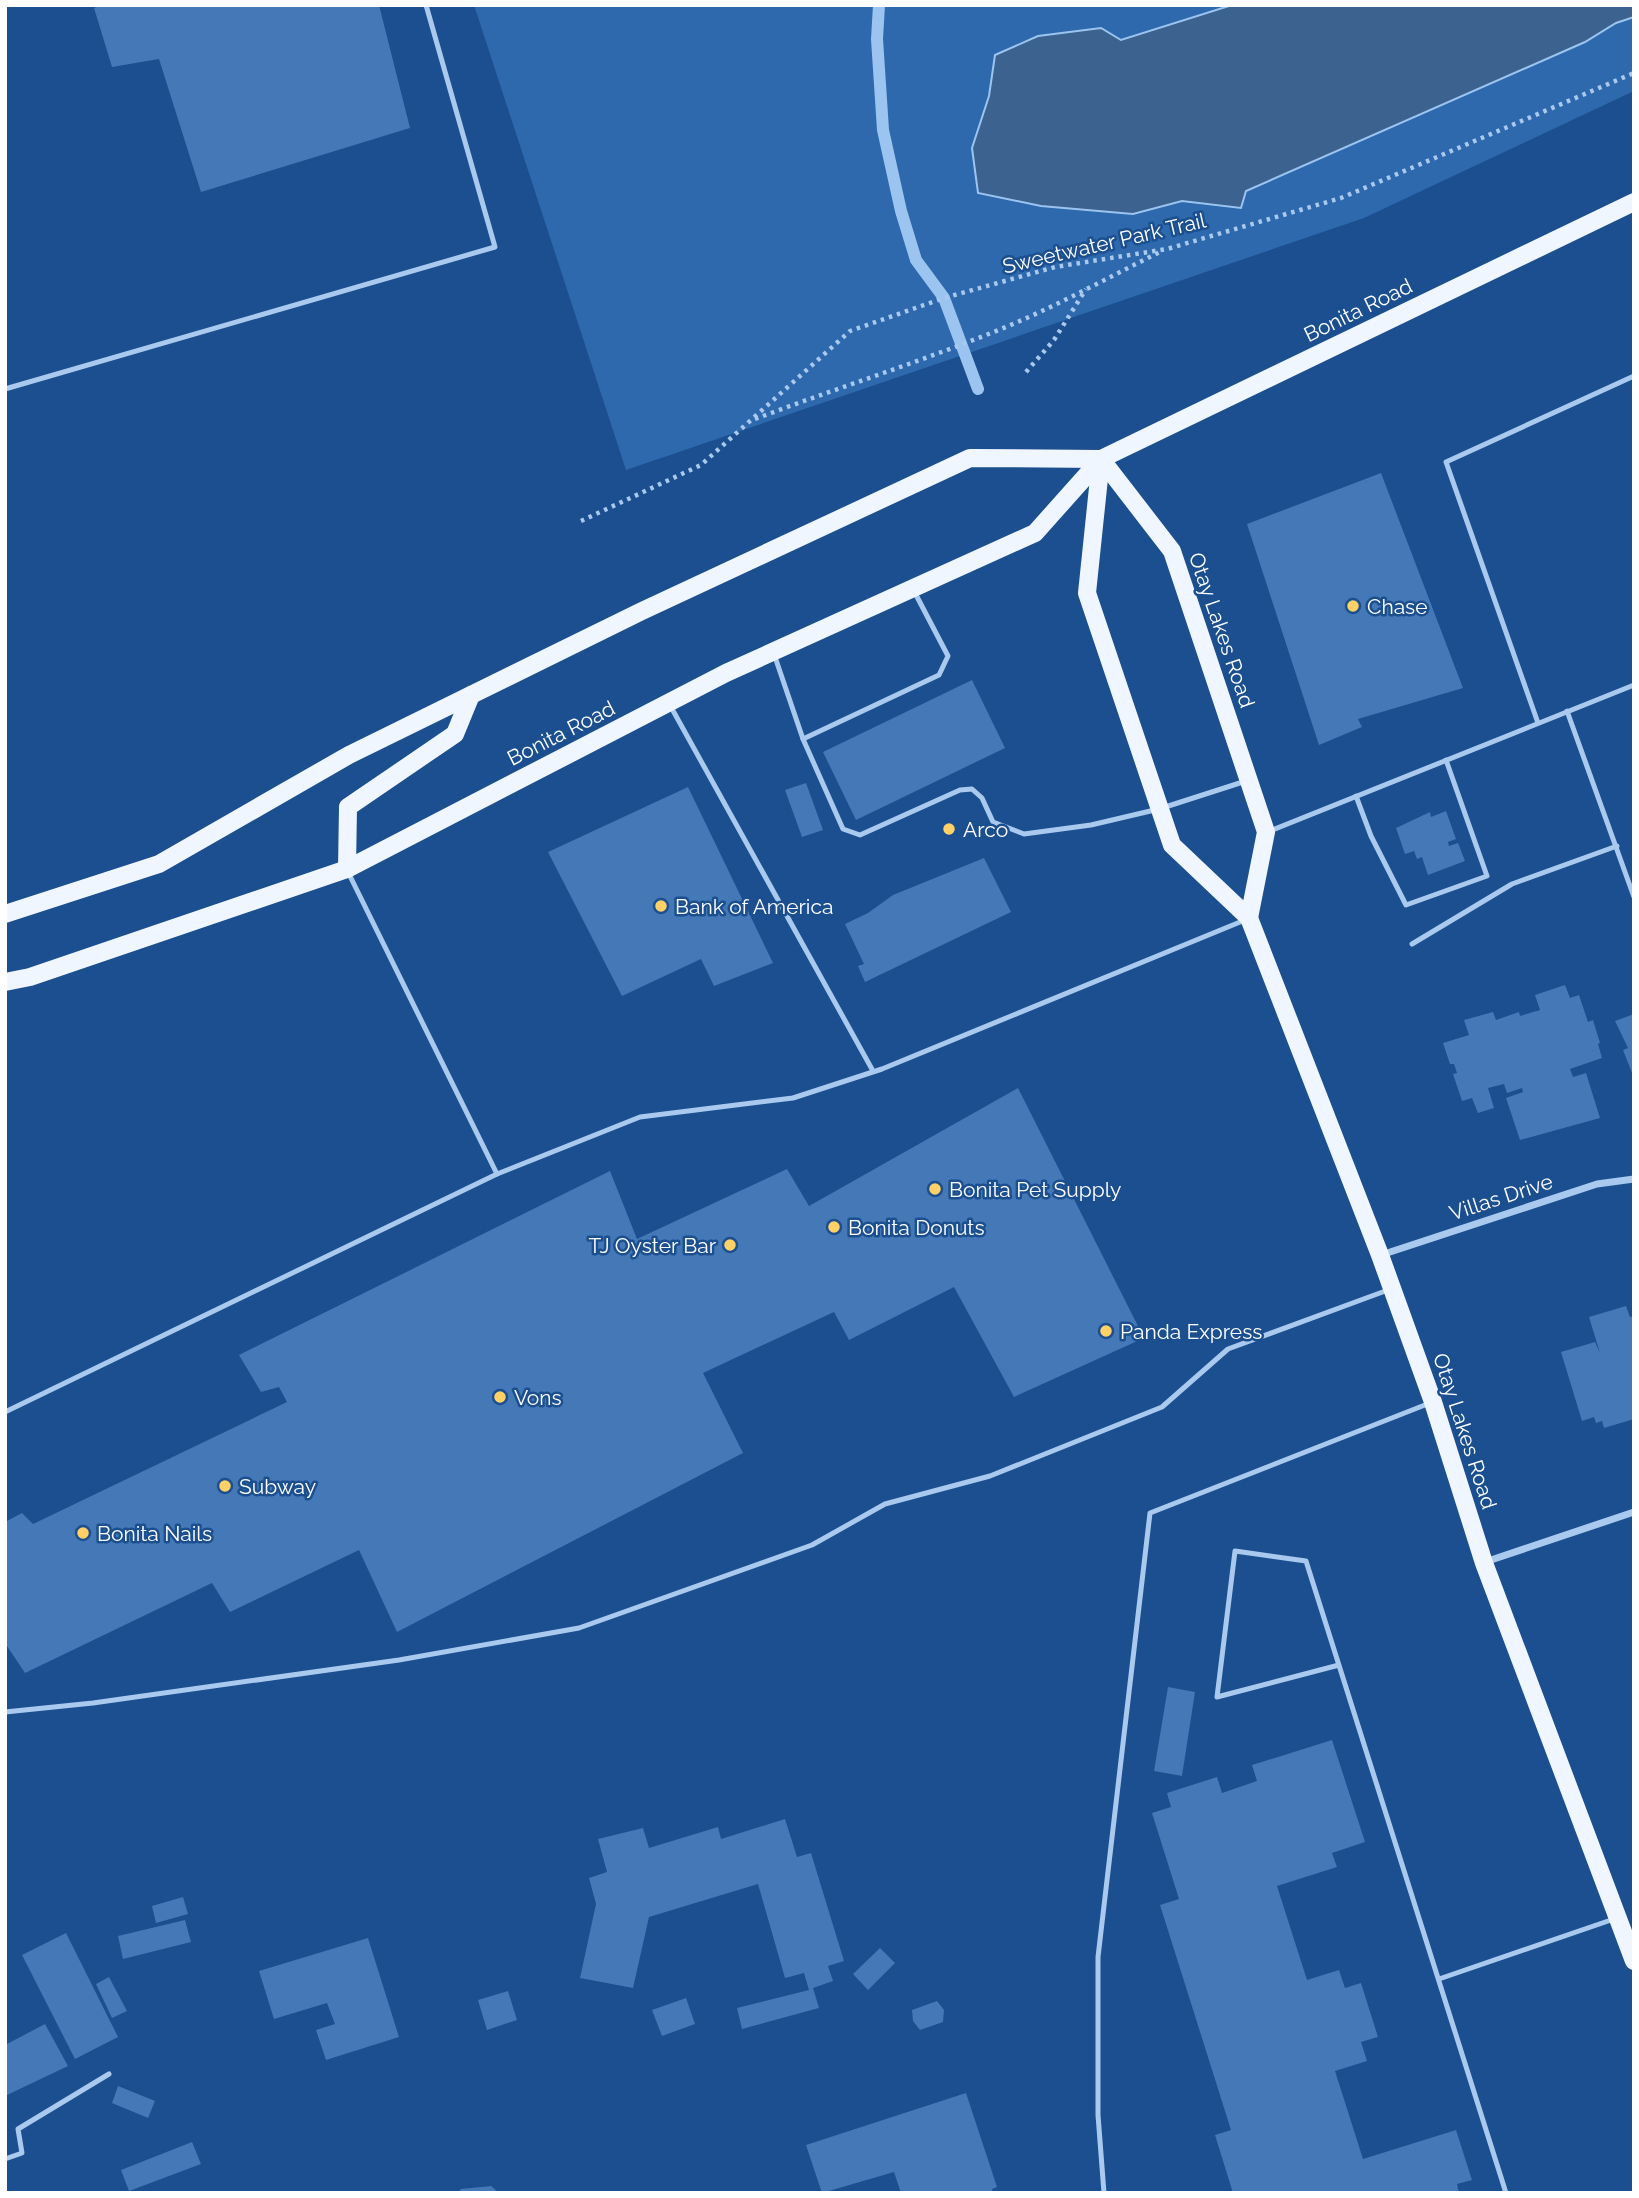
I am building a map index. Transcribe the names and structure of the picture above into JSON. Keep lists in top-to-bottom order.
{
  "streets": {
    "main road": ["Bonita Road", "Otay Lakes Road"],
    "street": ["Villas Drive"],
    "path": ["Sweetwater Park Trail"]
  },
  "crossings": [
    ["Bonita Road", "Otay Lakes Road"],
    ["Otay Lakes Road", "Villas Drive"]
  ],
  "places": [
    "Chase",
    "Arco",
    "Bank of America",
    "Bonita Pet Supply",
    "Bonita Donuts",
    "TJ Oyster Bar",
    "Panda Express",
    "Vons",
    "Subway",
    "Bonita Nails"
  ]
}
